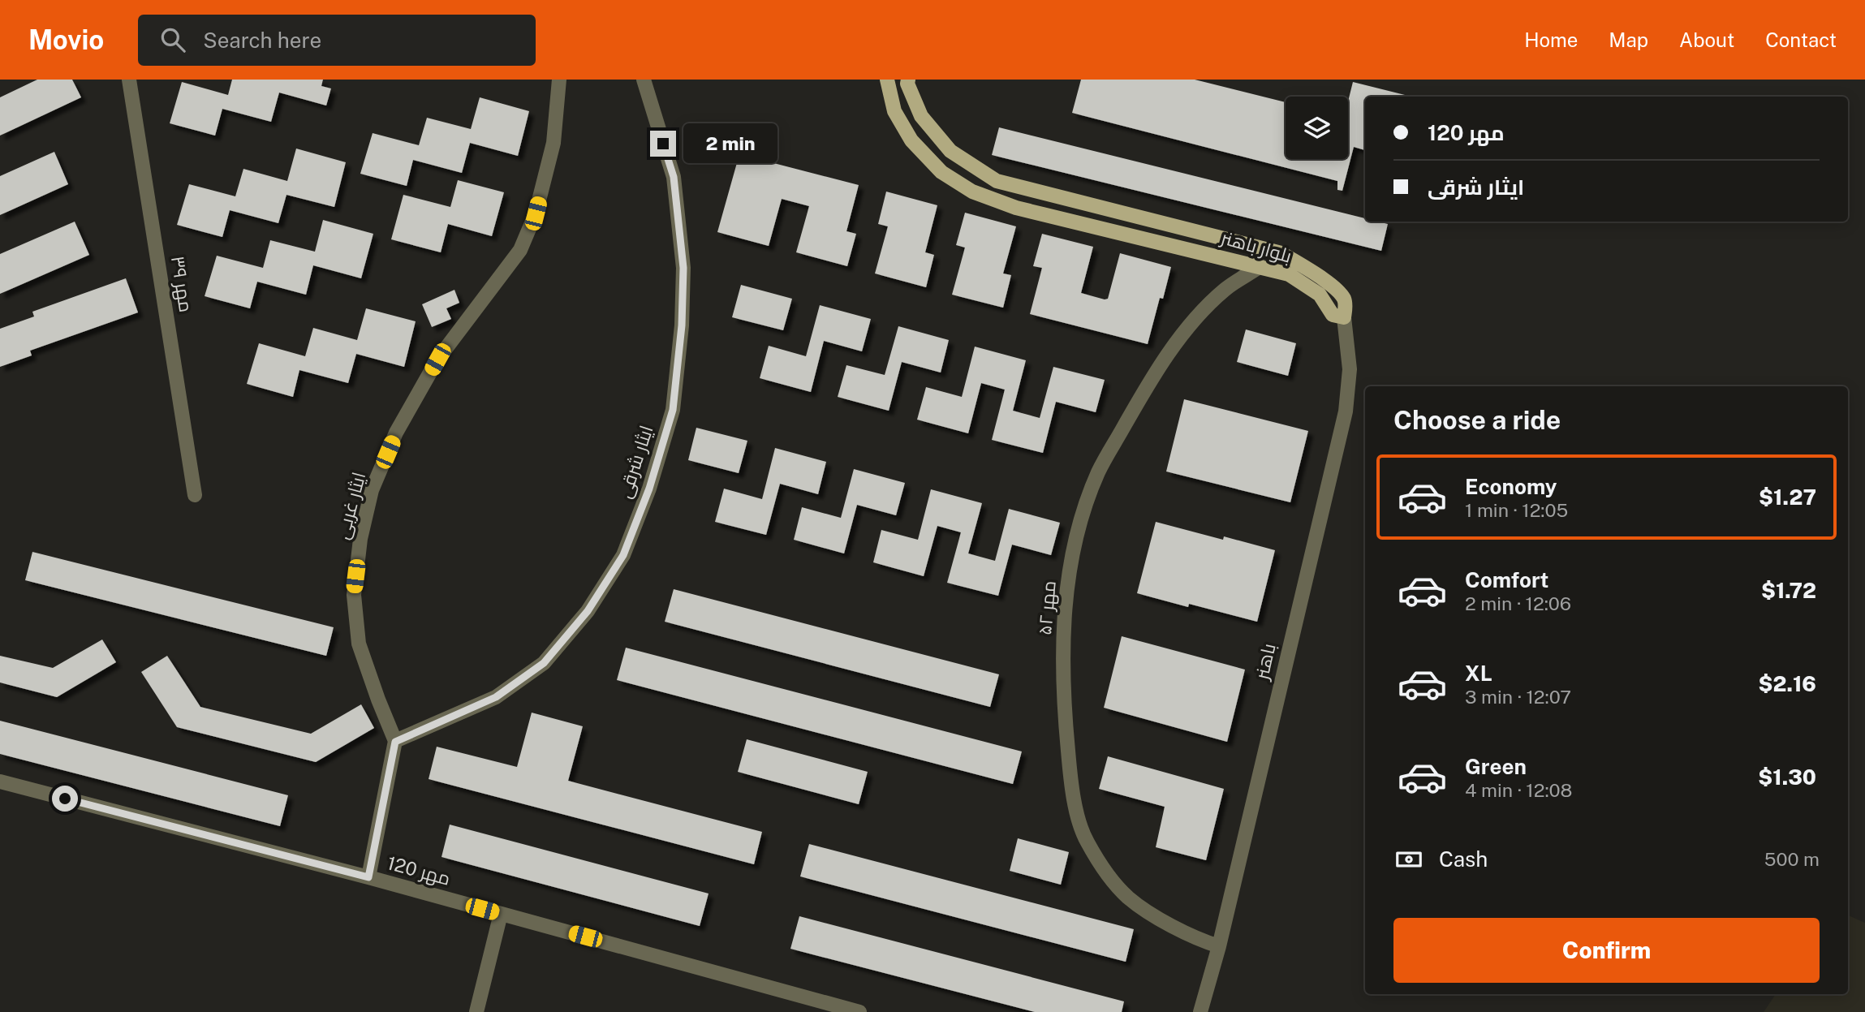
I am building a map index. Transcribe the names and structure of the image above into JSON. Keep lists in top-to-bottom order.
{
  "streets": {
    "main road": ["بلوار باهنر"],
    "street": [
      "مهر ۳۹",
      "ایثار شرقی",
      "ایثار غربی",
      "مهر ۵۲",
      "باهنر",
      "مهر 120"
    ]
  },
  "crossings": [
    ["بلوار باهنر", "مهر ۵۲"],
    ["بلوار باهنر", "باهنر"],
    ["ایثار شرقی", "ایثار غربی"],
    ["مهر ۵۲", "باهنر"]
  ],
  "page": {
    "header": "Movio",
    "search": "Search here",
    "nav": [
      "Home",
      "Map",
      "About",
      "Contact"
    ],
    "banner": ["مهر 120", "ایثار شرقی"],
    "bubble": "2 min",
    "heading": "Choose a ride",
    "list": [
      {
        "name": "Economy",
        "note": "1 min · 12:05",
        "value": "$1.27"
      },
      {
        "name": "Comfort",
        "note": "2 min · 12:06",
        "value": "$1.72"
      },
      {
        "name": "XL",
        "note": "3 min · 12:07",
        "value": "$2.16"
      },
      {
        "name": "Green",
        "note": "4 min · 12:08",
        "value": "$1.30"
      }
    ],
    "pay": ["Cash", "500 m"],
    "buttons": "Confirm"
  }
}
